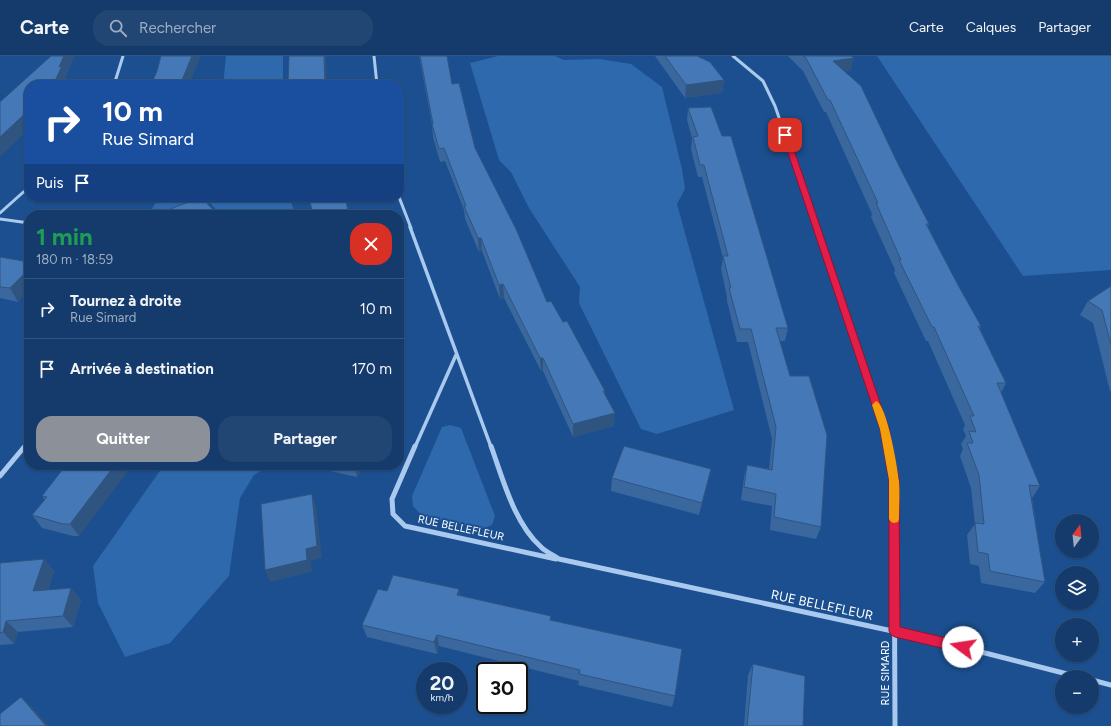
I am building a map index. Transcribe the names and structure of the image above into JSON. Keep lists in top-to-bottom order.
{
  "streets": {
    "street": ["RUE BELLEFLEUR", "RUE SIMARD"]
  },
  "crossings": [
    ["RUE BELLEFLEUR", "RUE SIMARD"]
  ],
  "north": "top",
  "page": {
    "header": "Carte",
    "search": "Rechercher",
    "nav": ["Carte", "Calques", "Partager"],
    "turn": ["10 m", "Rue Simard"],
    "then": "Puis",
    "heading": ["1 min", "180 m · 18:59"],
    "list": [
      {
        "name": "Tournez à droite",
        "note": "Rue Simard",
        "value": "10 m"
      },
      {
        "name": "Arrivée à destination",
        "value": "170 m"
      }
    ],
    "buttons": ["Quitter", "Partager"],
    "map_buttons": ["+", "−"],
    "speed": "20 km/h",
    "limit": "30"
  }
}
